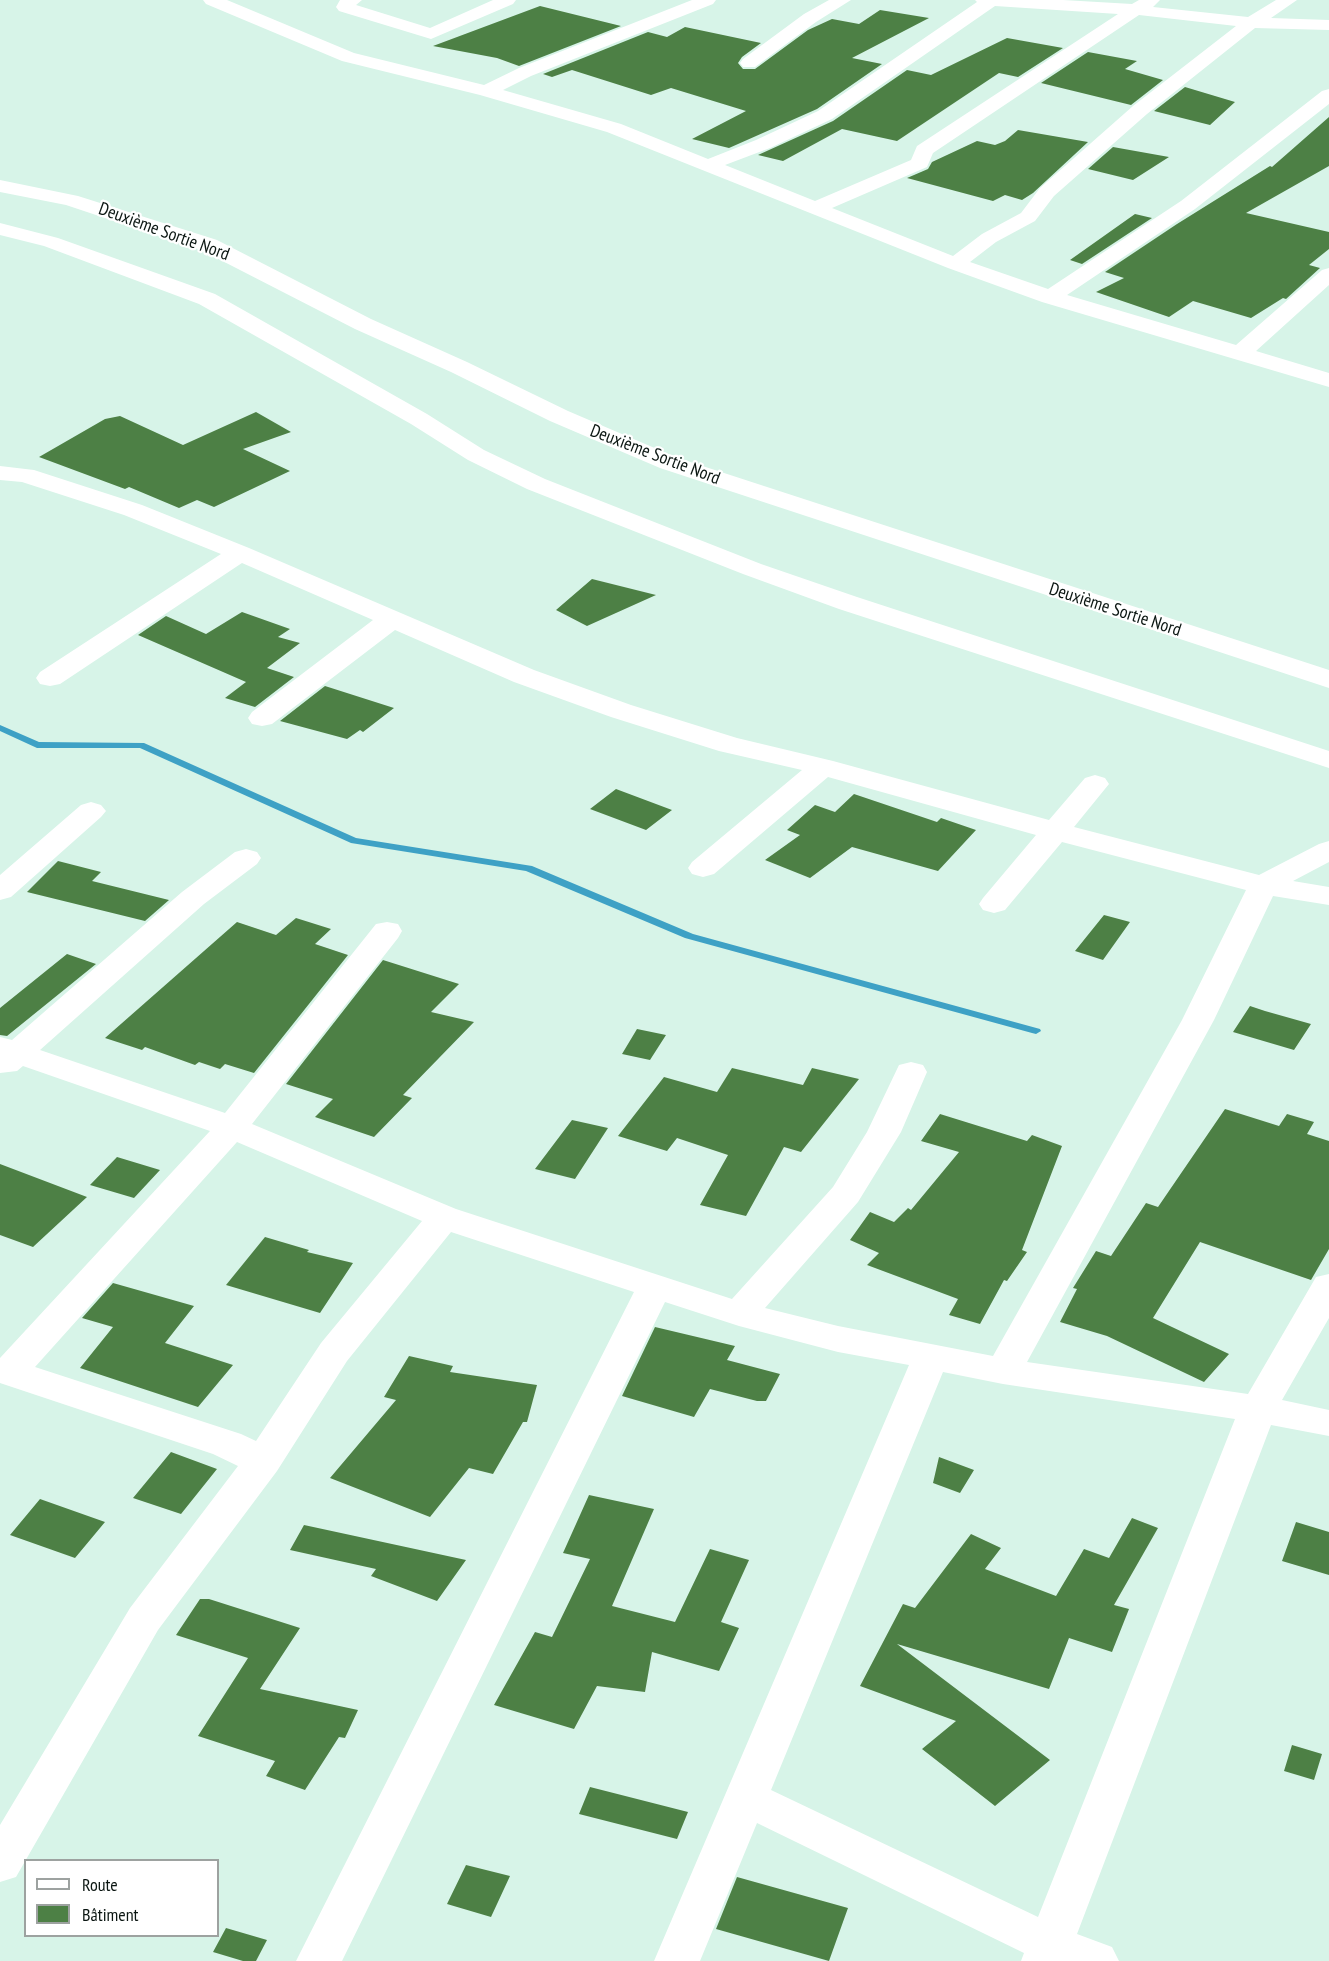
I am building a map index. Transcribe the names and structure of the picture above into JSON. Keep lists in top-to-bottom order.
{
  "streets": {
    "main road": ["Deuxième Sortie Nord"]
  },
  "legend": ["Route", "Bâtiment"]
}
